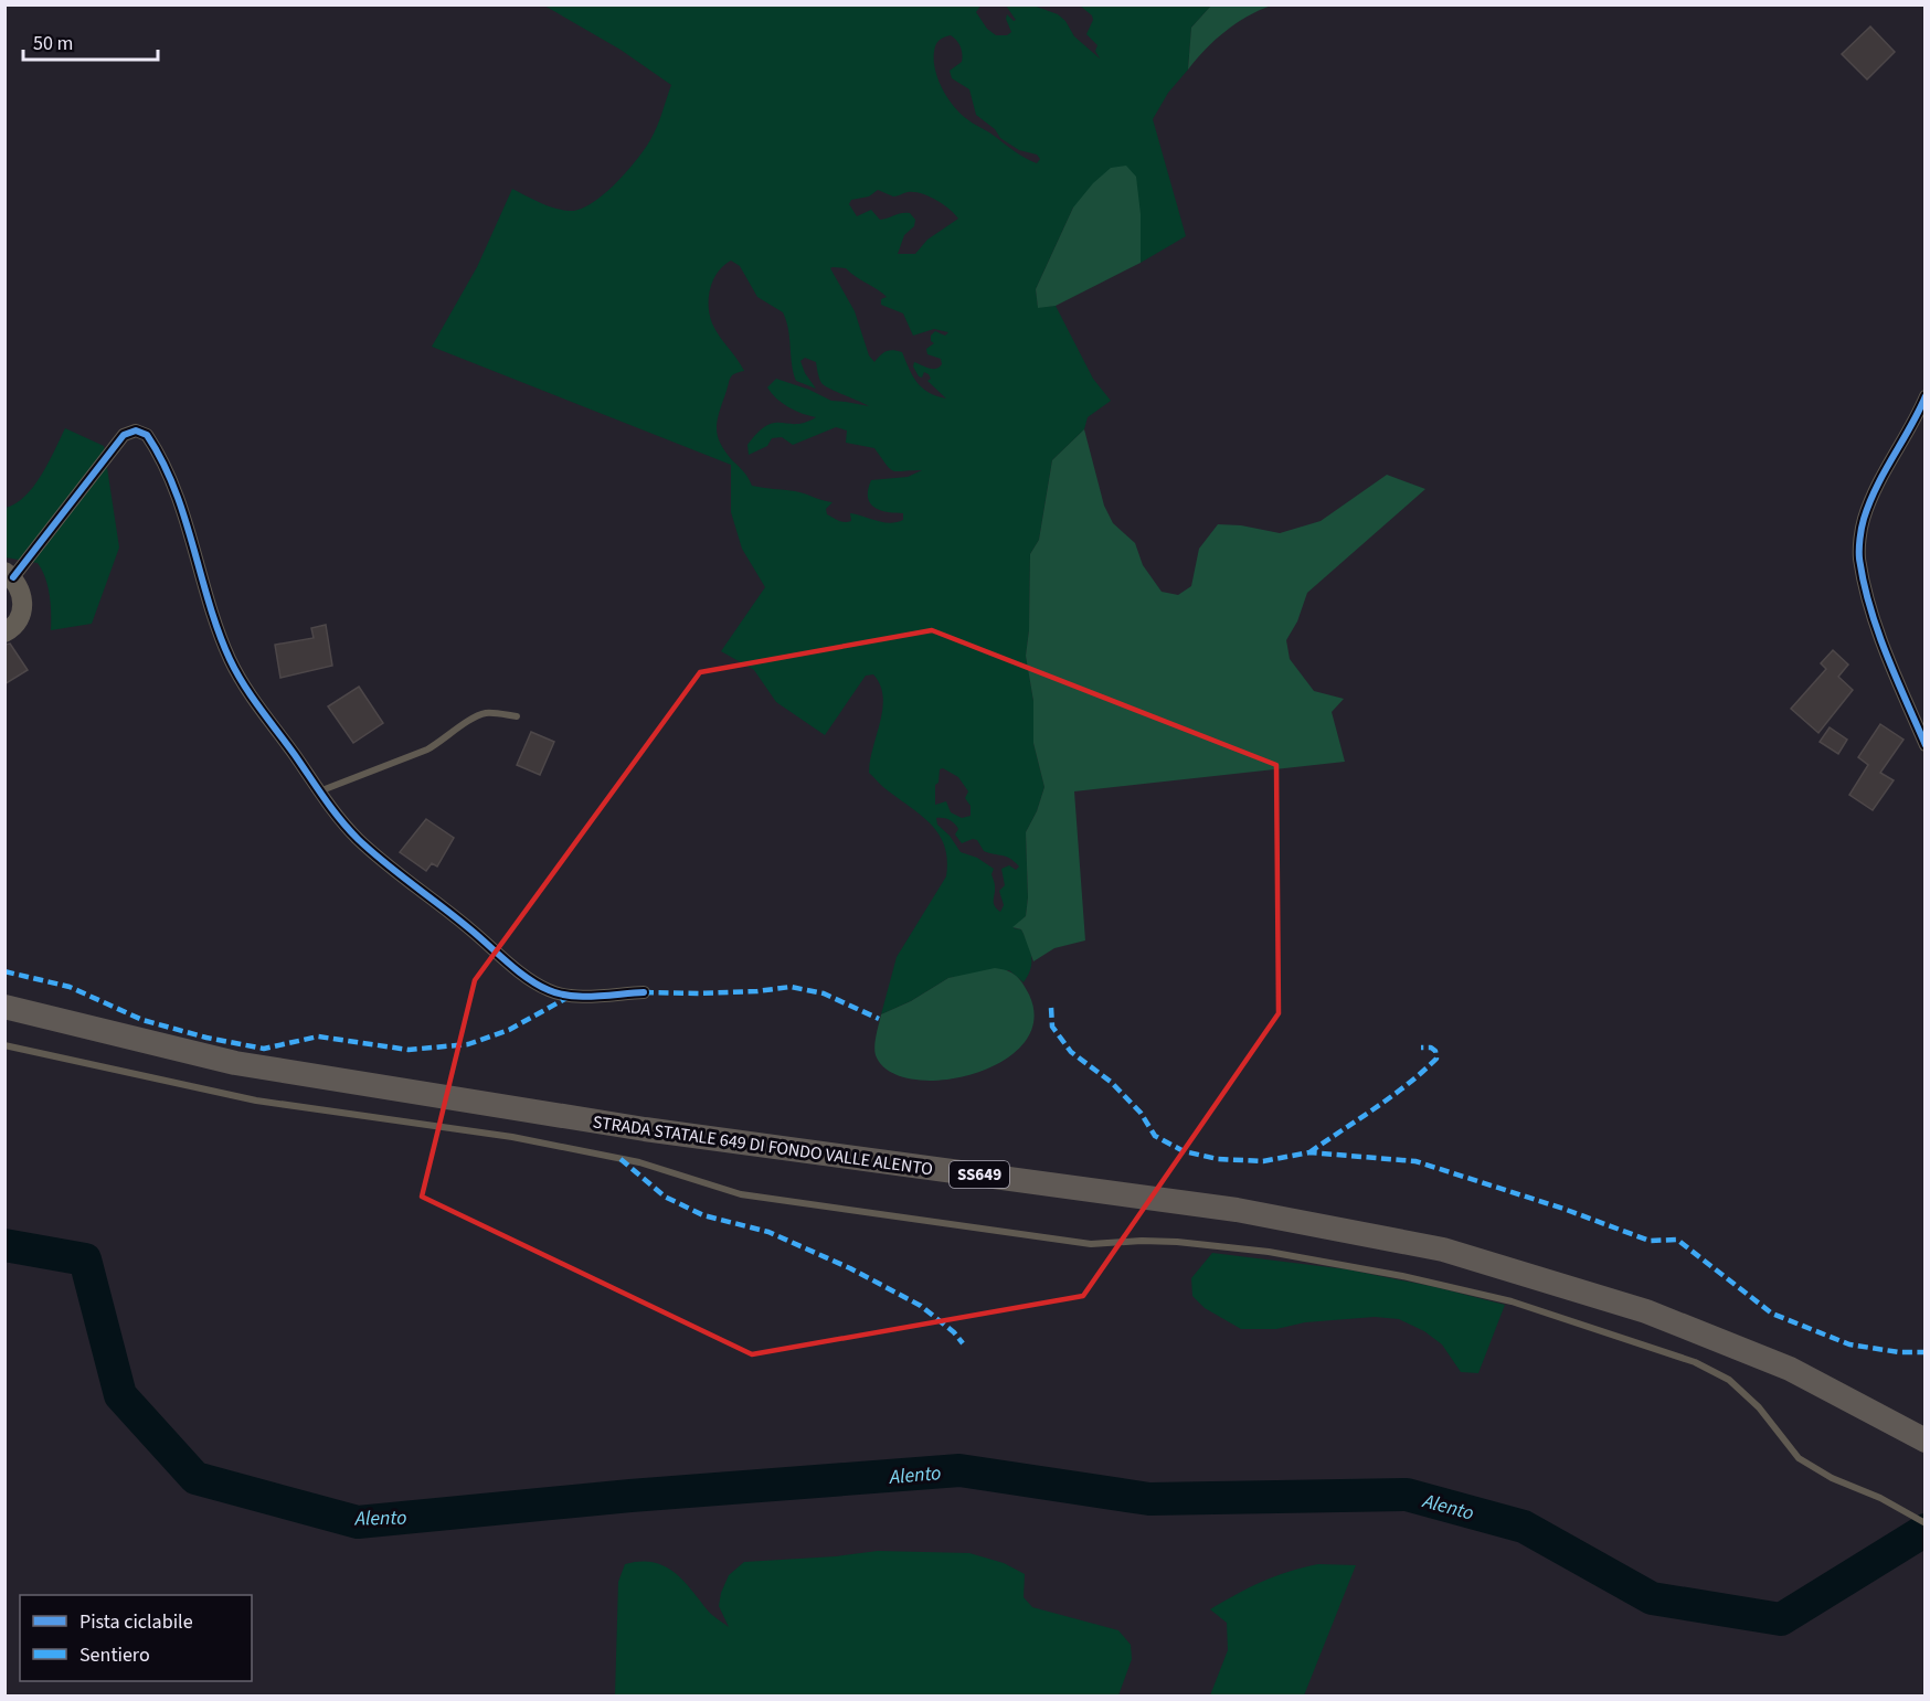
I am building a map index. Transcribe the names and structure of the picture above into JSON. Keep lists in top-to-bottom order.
{
  "streets": {
    "highway": ["STRADA STATALE 649 DI FONDO VALLE ALENTO", "SS649"]
  },
  "water": ["Alento"],
  "legend": ["Pista ciclabile", "Sentiero"],
  "scale_bar": "50 m"
}
